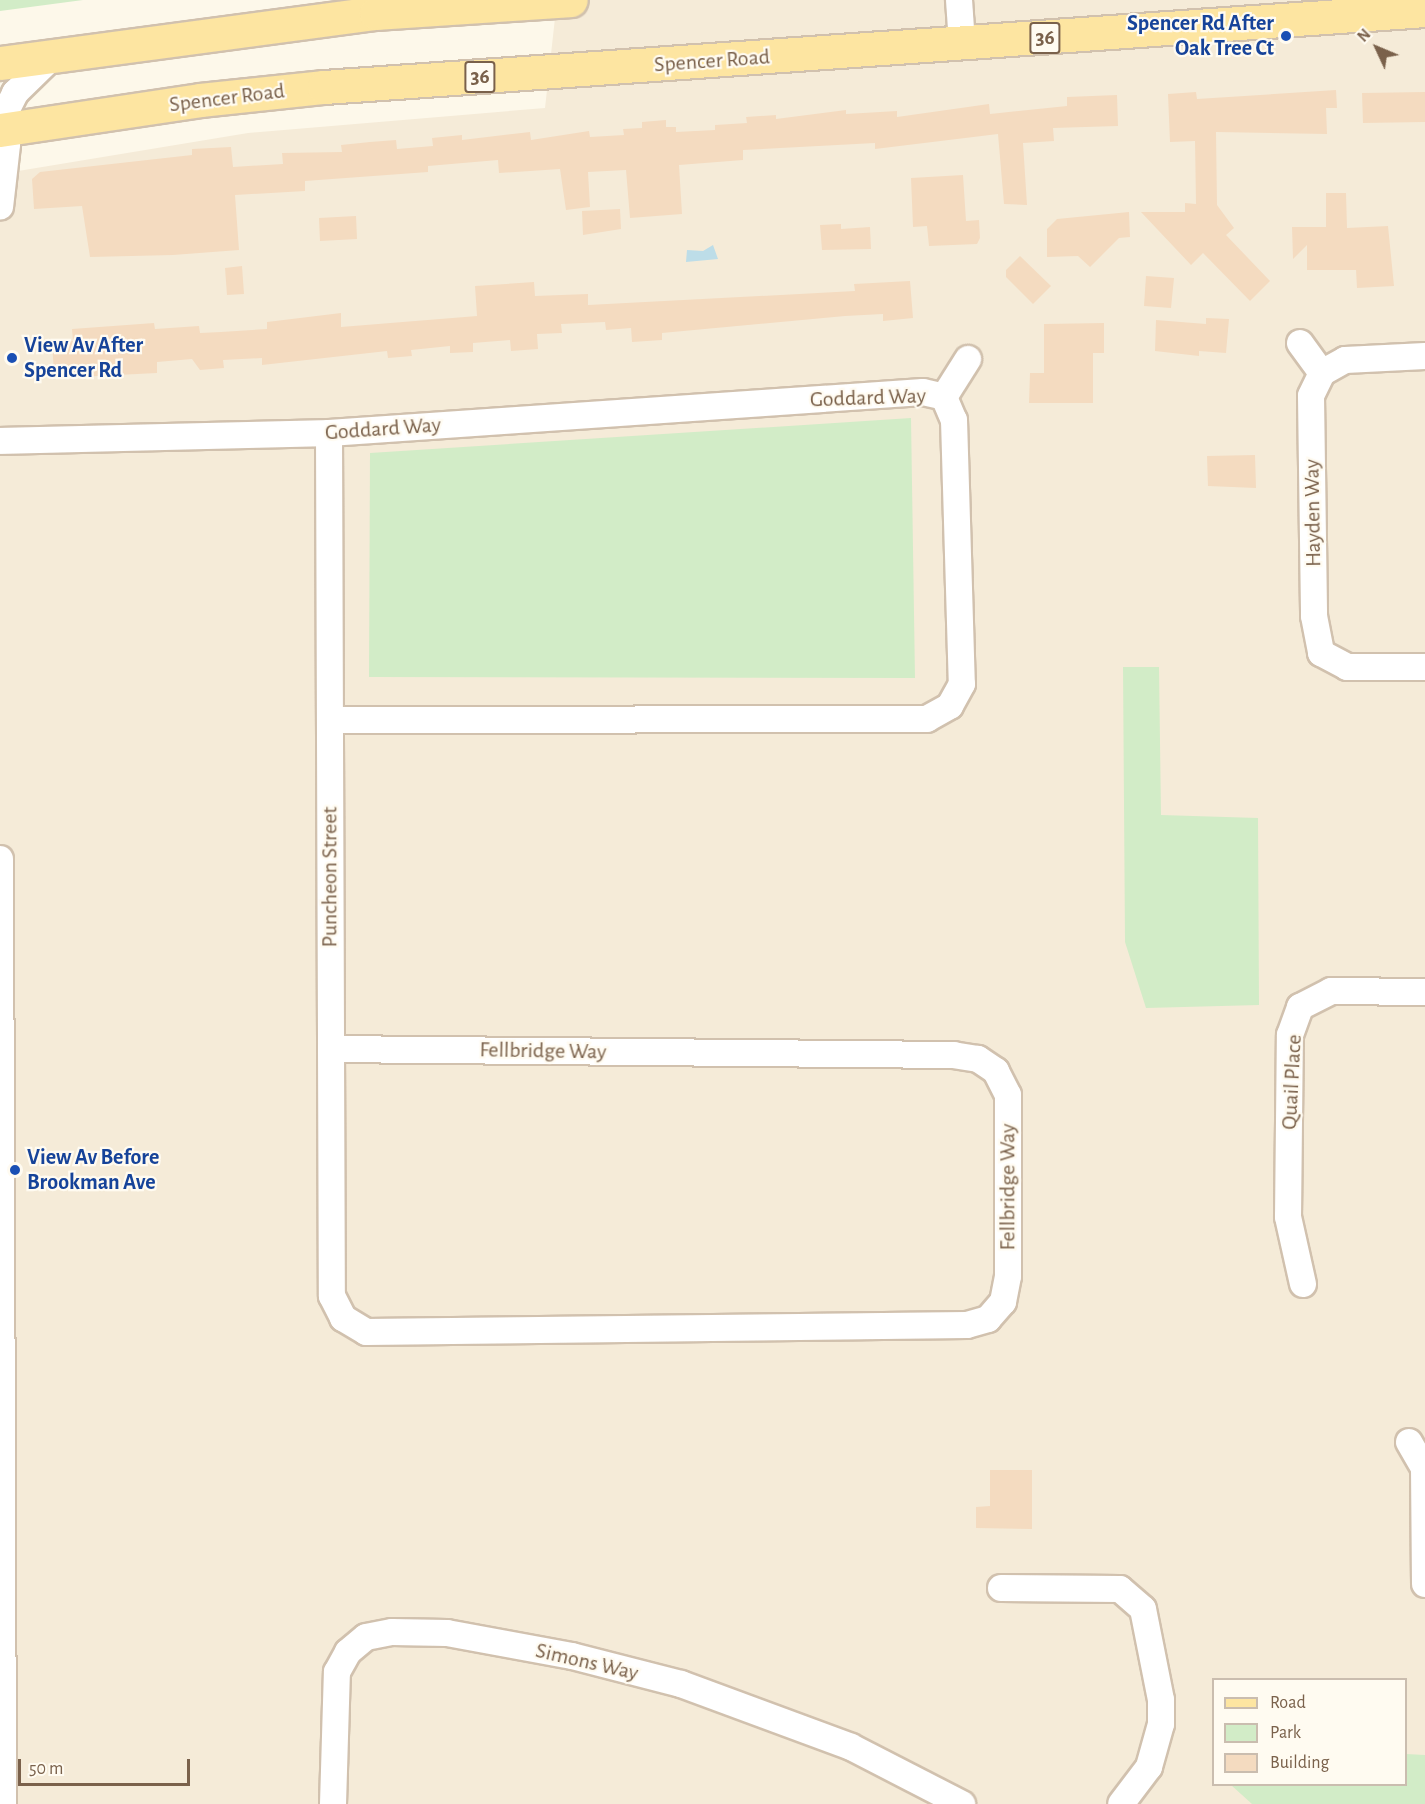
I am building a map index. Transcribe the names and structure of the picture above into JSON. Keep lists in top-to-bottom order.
{
  "streets": {
    "main road": ["36", "Spencer Road"],
    "street": [
      "Goddard Way",
      "Hayden Way",
      "Puncheon Street",
      "Fellbridge Way",
      "Quail Place",
      "Simons Way"
    ]
  },
  "crossings": [
    ["Goddard Way", "Puncheon Street"],
    ["Puncheon Street", "Fellbridge Way"]
  ],
  "places": ["Spencer Rd After Oak Tree Ct", "View Av After Spencer Rd", "View Av Before Brookman Ave"],
  "legend": ["Road", "Park", "Building"],
  "scale_bar": "50 m",
  "north": "top left"
}
